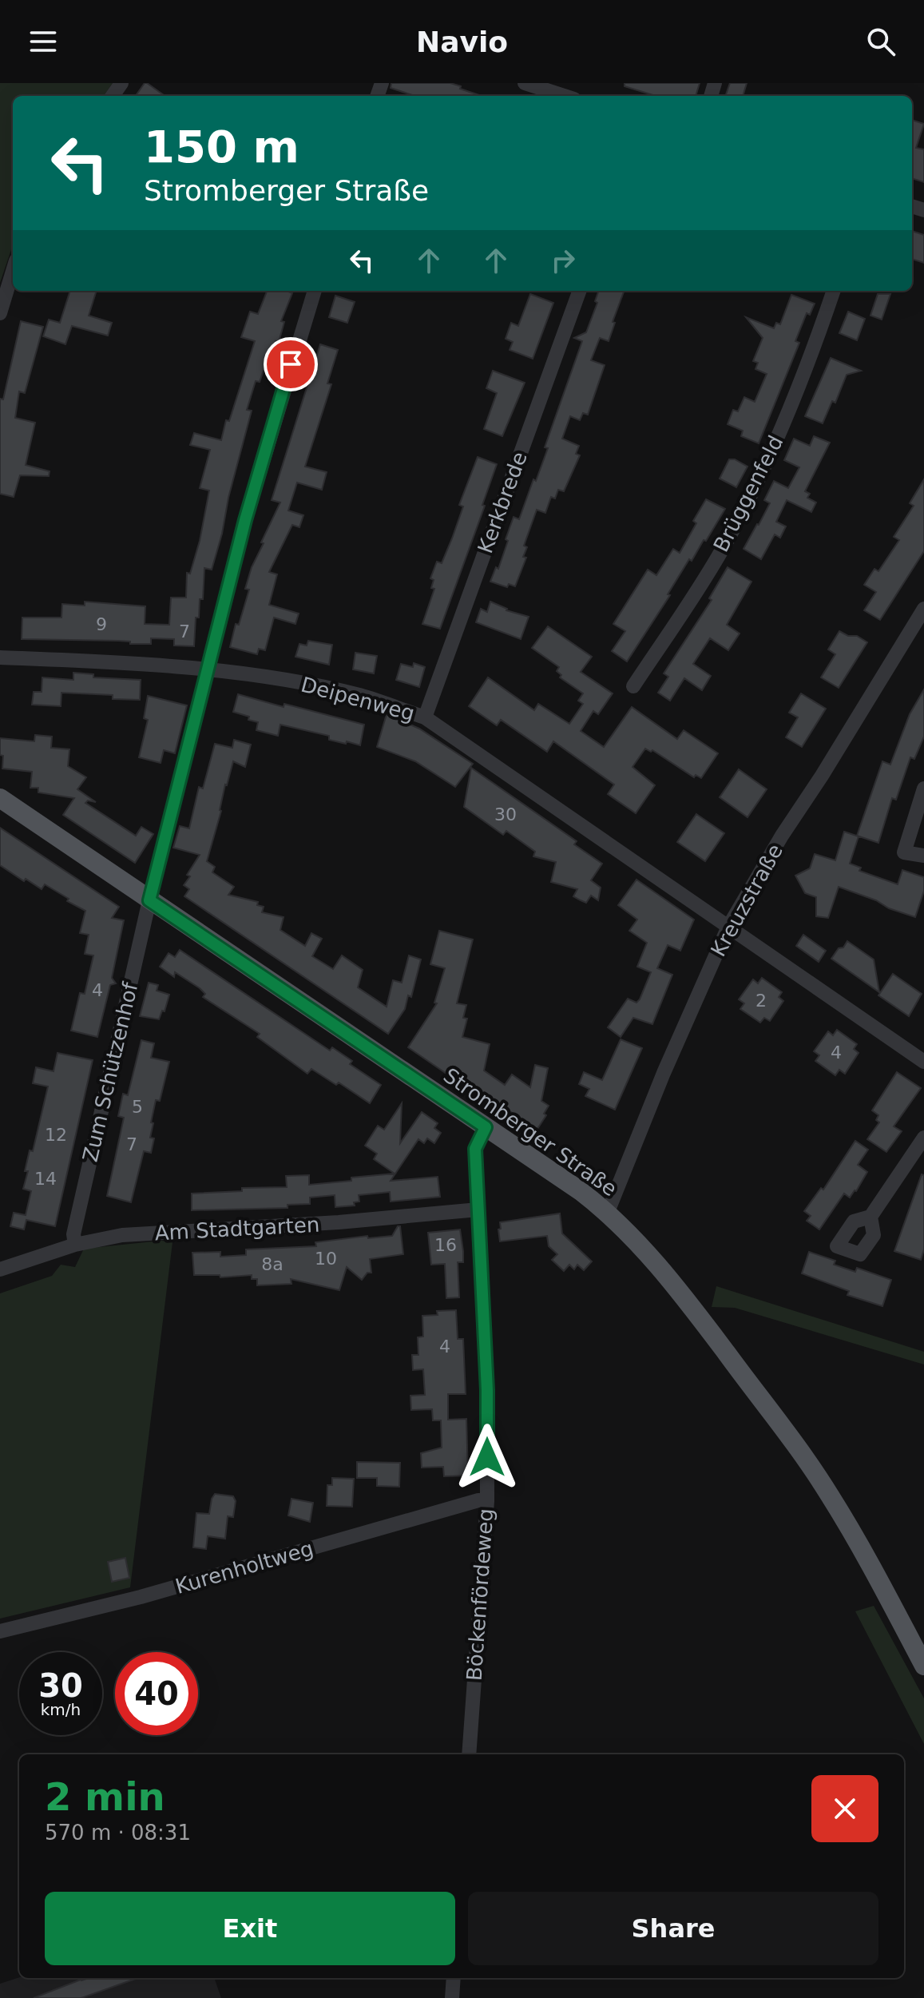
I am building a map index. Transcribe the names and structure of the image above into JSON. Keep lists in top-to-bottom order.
{
  "streets": {
    "main road": ["Stromberger Straße"],
    "street": [
      "Brüggenfeld",
      "Kerkbrede",
      "Deipenweg",
      "Kreuzstraße",
      "Zum Schützenhof",
      "Am Stadtgarten",
      "Kurenholtweg",
      "Böckenfördeweg"
    ]
  },
  "crossings": [
    ["Kerkbrede", "Deipenweg"],
    ["Deipenweg", "Kreuzstraße"],
    ["Deipenweg", "Zum Schützenhof"],
    ["Kreuzstraße", "Stromberger Straße"],
    ["Zum Schützenhof", "Stromberger Straße"],
    ["Zum Schützenhof", "Am Stadtgarten"],
    ["Stromberger Straße", "Böckenfördeweg"],
    ["Am Stadtgarten", "Böckenfördeweg"],
    ["Kurenholtweg", "Böckenfördeweg"]
  ],
  "house_numbers": [
    "9",
    "7",
    "30",
    "4",
    "2",
    "4",
    "5",
    "12",
    "7",
    "14",
    "16",
    "10",
    "8a",
    "4"
  ],
  "page": {
    "header": "Navio",
    "turn": ["150 m", "Stromberger Straße"],
    "speed": "30 km/h",
    "limit": "40",
    "heading": ["2 min", "570 m · 08:31"],
    "buttons": ["Exit", "Share"]
  }
}
